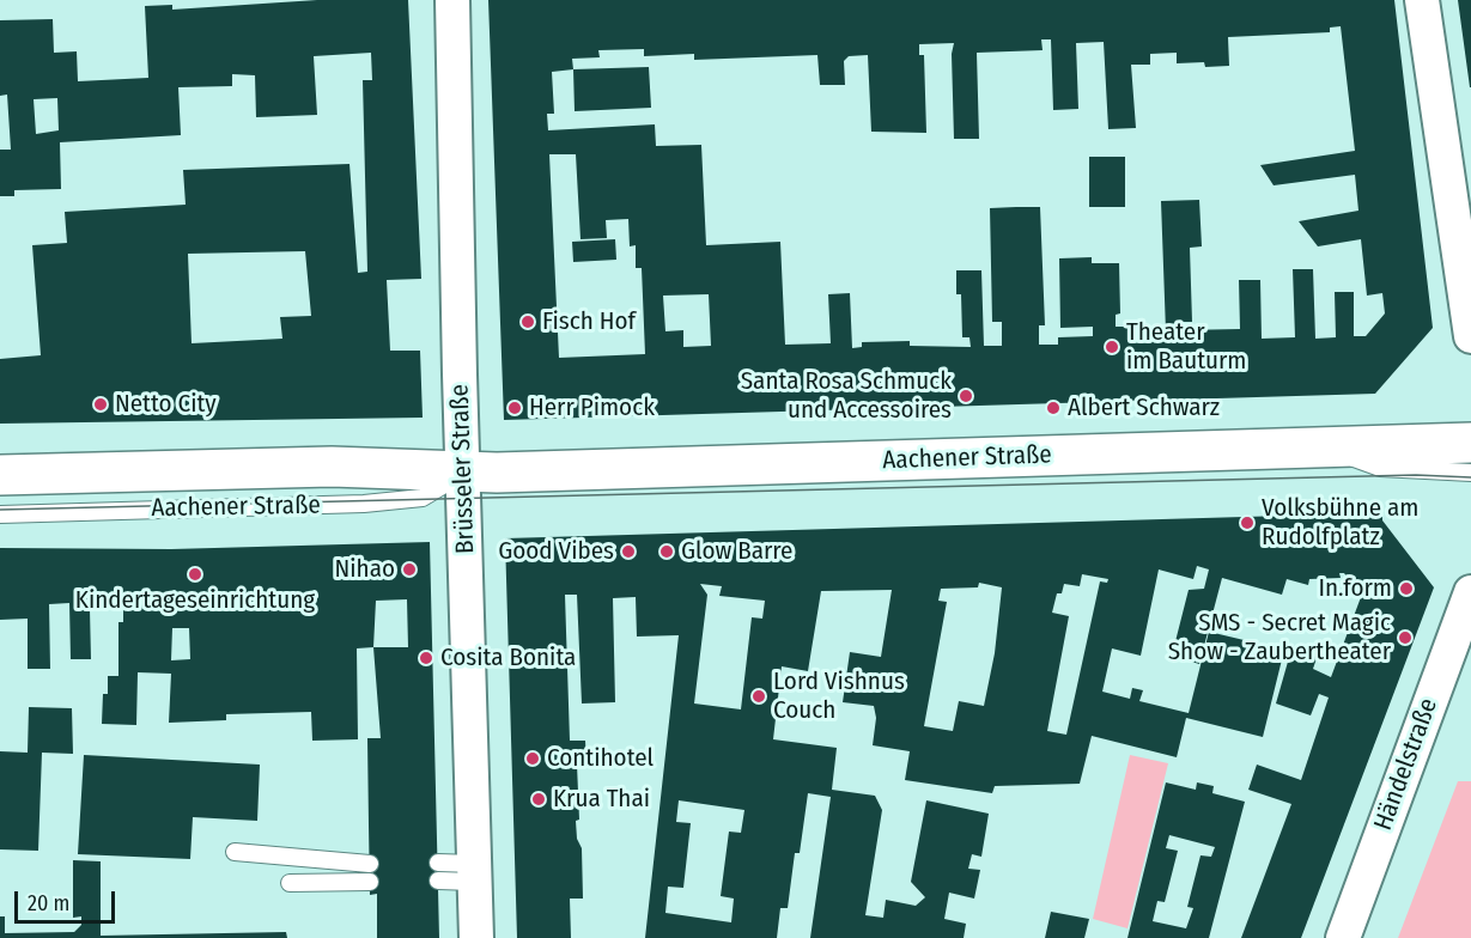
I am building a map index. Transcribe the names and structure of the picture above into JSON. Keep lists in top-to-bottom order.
{
  "streets": {
    "main road": ["Aachener Straße"],
    "street": ["Brüsseler Straße", "Händelstraße"]
  },
  "crossings": [
    ["Aachener Straße", "Brüsseler Straße"]
  ],
  "places": [
    "Fisch Hof",
    "Theater im Bauturm",
    "Santa Rosa Schmuck und Accessoires",
    "Netto City",
    "Herr Pimock",
    "Albert Schwarz",
    "Volksbühne am Rudolfplatz",
    "Good Vibes",
    "Glow Barre",
    "Nihao",
    "Kindertageseinrichtung",
    "In.form",
    "SMS - Secret Magic Show - Zaubertheater",
    "Cosita Bonita",
    "Lord Vishnus Couch",
    "Contihotel",
    "Krua Thai"
  ],
  "scale_bar": "20 m"
}
